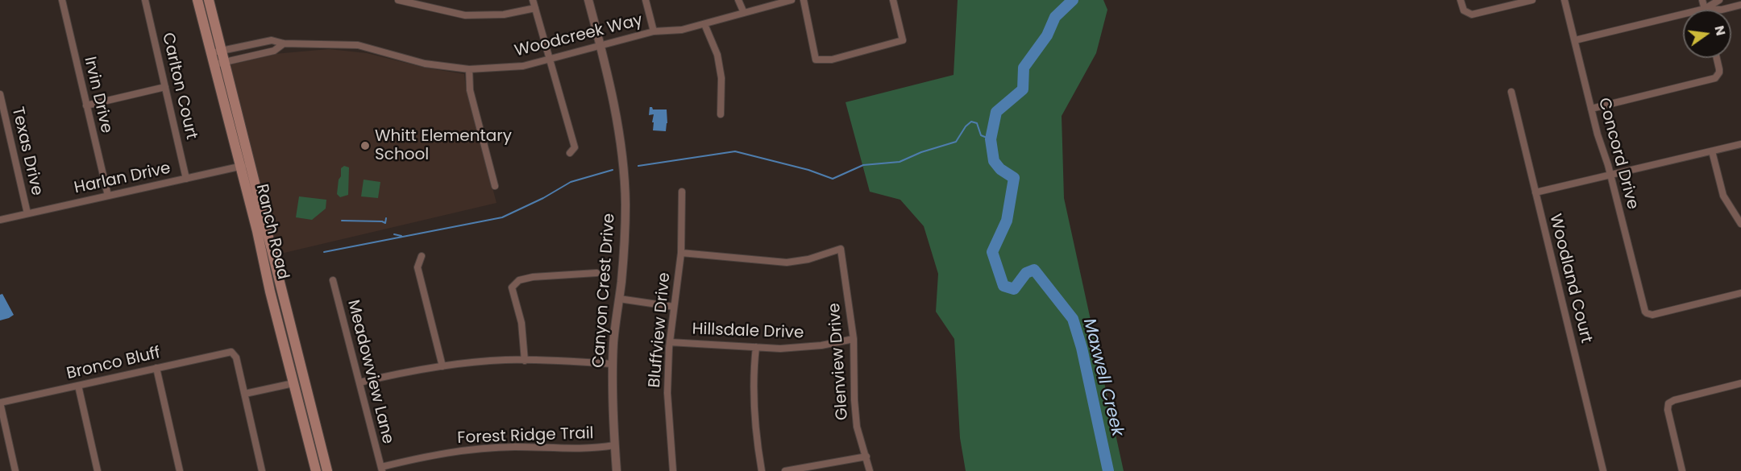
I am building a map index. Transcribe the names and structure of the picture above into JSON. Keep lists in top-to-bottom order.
{
  "streets": {
    "main road": ["Ranch Road"],
    "street": [
      "Woodcreek Way",
      "Carlton Court",
      "Irvin Drive",
      "Texas Drive",
      "Concord Drive",
      "Harlan Drive",
      "Woodland Court",
      "Canyon Crest Drive",
      "Bluffview Drive",
      "Hillsdale Drive",
      "Glenview Drive",
      "Bronco Bluff",
      "Meadowview Lane",
      "Forest Ridge Trail"
    ]
  },
  "crossings": [
    ["Woodcreek Way", "Ranch Road"],
    ["Woodcreek Way", "Canyon Crest Drive"],
    ["Carlton Court", "Harlan Drive"],
    ["Irvin Drive", "Harlan Drive"],
    ["Texas Drive", "Harlan Drive"],
    ["Harlan Drive", "Ranch Road"],
    ["Canyon Crest Drive", "Forest Ridge Trail"],
    ["Bluffview Drive", "Hillsdale Drive"],
    ["Bluffview Drive", "Glenview Drive"],
    ["Hillsdale Drive", "Glenview Drive"],
    ["Meadowview Lane", "Forest Ridge Trail"]
  ],
  "water": ["Maxwell Creek"],
  "places": ["Whitt Elementary School"],
  "north": "right"
}
